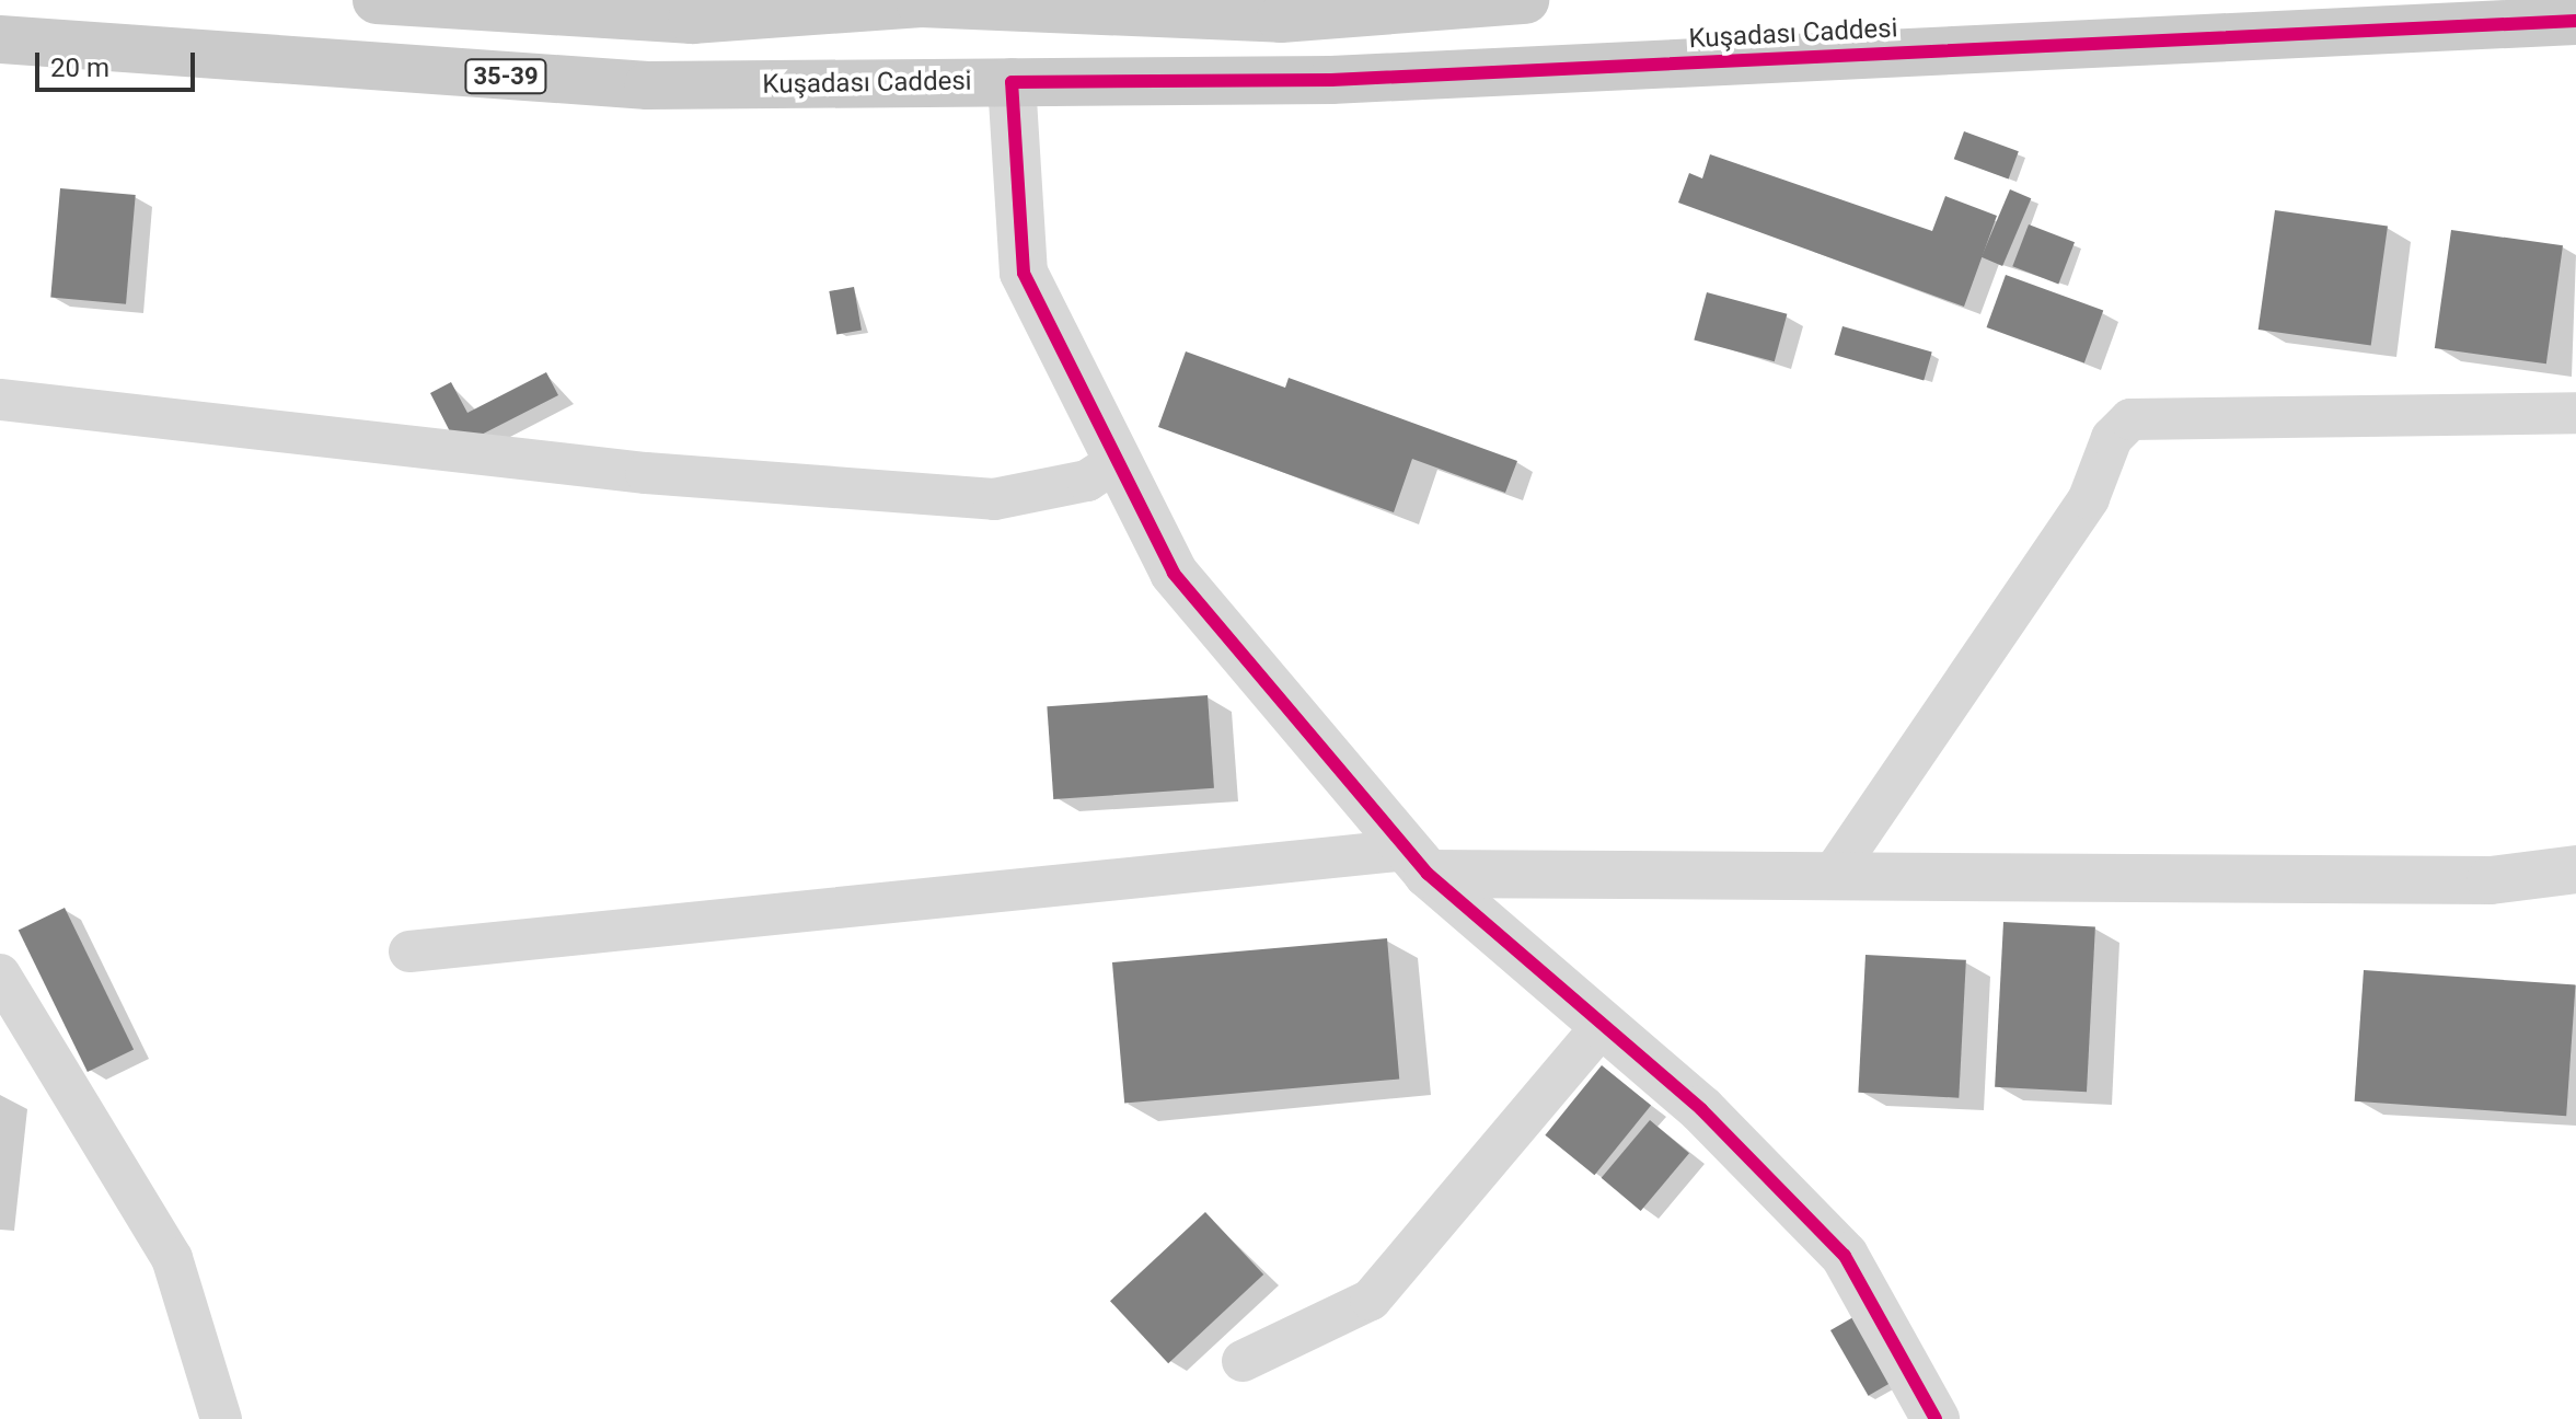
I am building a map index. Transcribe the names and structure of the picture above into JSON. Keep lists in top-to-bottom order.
{
  "streets": {
    "main road": ["Kuşadası Caddesi", "35-39"]
  },
  "scale_bar": "20 m"
}
